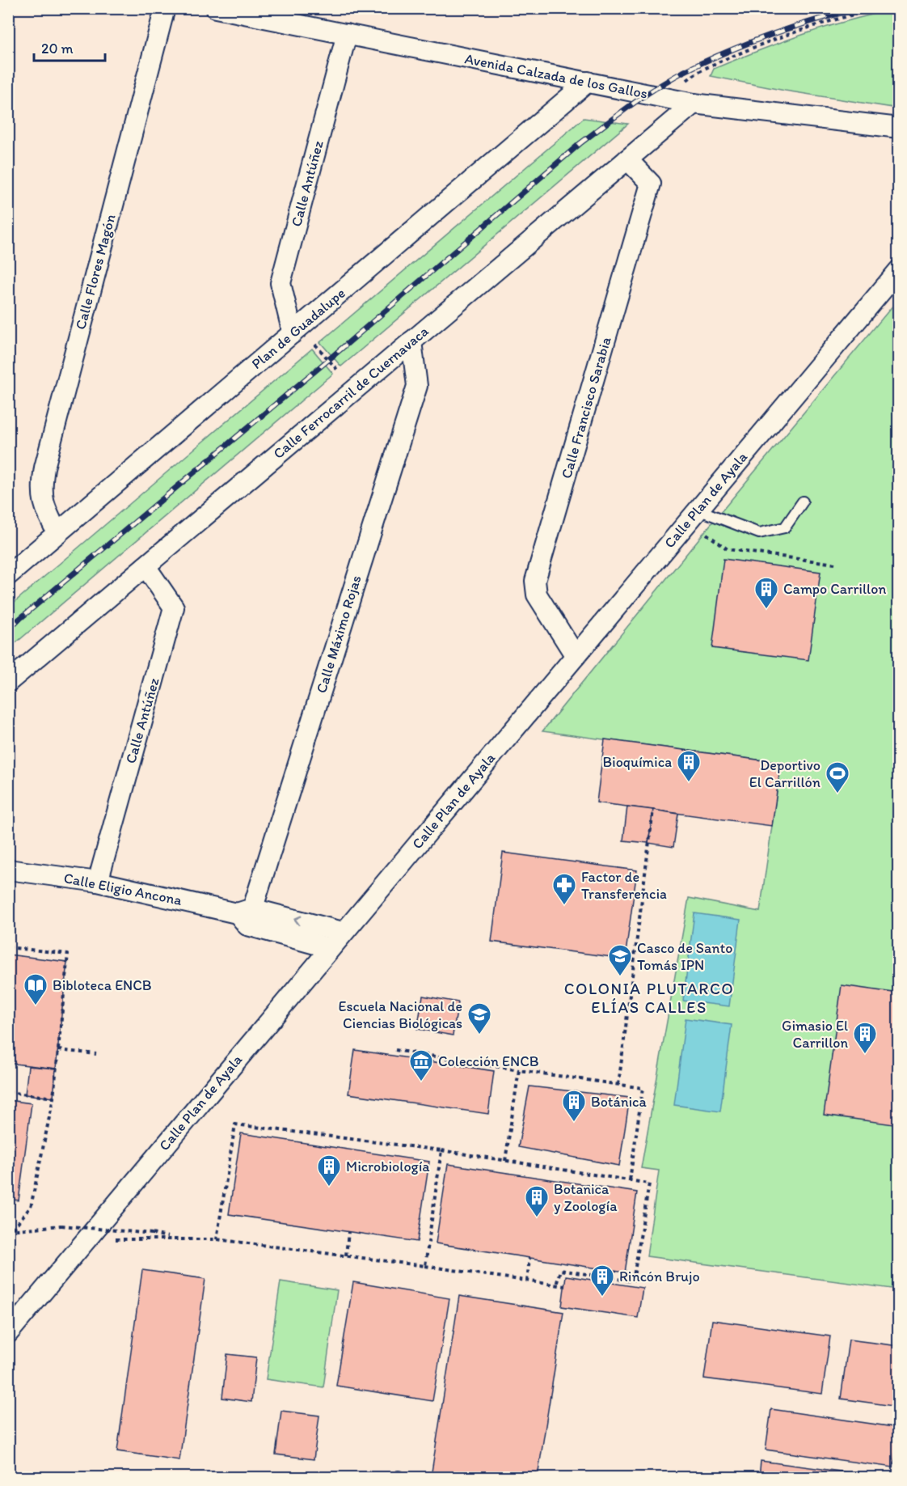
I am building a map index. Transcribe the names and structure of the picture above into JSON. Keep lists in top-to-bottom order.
{
  "streets": {
    "street": [
      "Avenida Calzada de los Gallos",
      "Calle Antúñez",
      "Calle Flores Magón",
      "Plan de Guadalupe",
      "Calle Ferrocarril de Cuernavaca",
      "Calle Francisco Sarabia",
      "Calle Plan de Ayala",
      "Calle Máximo Rojas",
      "Calle Eligio Ancona"
    ]
  },
  "crossings": [
    ["Avenida Calzada de los Gallos", "Calle Antúñez"],
    ["Avenida Calzada de los Gallos", "Plan de Guadalupe"],
    ["Avenida Calzada de los Gallos", "Calle Ferrocarril de Cuernavaca"],
    ["Calle Antúñez", "Plan de Guadalupe"],
    ["Calle Antúñez", "Calle Ferrocarril de Cuernavaca"],
    ["Calle Antúñez", "Calle Eligio Ancona"],
    ["Calle Flores Magón", "Plan de Guadalupe"],
    ["Calle Ferrocarril de Cuernavaca", "Calle Francisco Sarabia"],
    ["Calle Ferrocarril de Cuernavaca", "Calle Máximo Rojas"],
    ["Calle Francisco Sarabia", "Calle Plan de Ayala"],
    ["Calle Plan de Ayala", "Calle Eligio Ancona"],
    ["Calle Máximo Rojas", "Calle Eligio Ancona"]
  ],
  "districts": ["COLONIA PLUTARCO ELÍAS CALLES"],
  "places": {
    "building": [
      "Campo Carrillon",
      "Bioquímica",
      "Gimasio El Carrillon",
      "Botánica",
      "Microbiología",
      "Botanica y Zoología",
      "Rincón Brujo"
    ],
    "sports": ["Deportivo El Carrillón"],
    "pharmacy": ["Factor de Transferencia"],
    "school or university": ["Casco de Santo Tomás IPN", "Escuela Nacional de Ciencias Biológicas"],
    "library": ["Bibloteca ENCB"],
    "museum": ["Colección ENCB"]
  },
  "scale_bar": "20 m"
}
